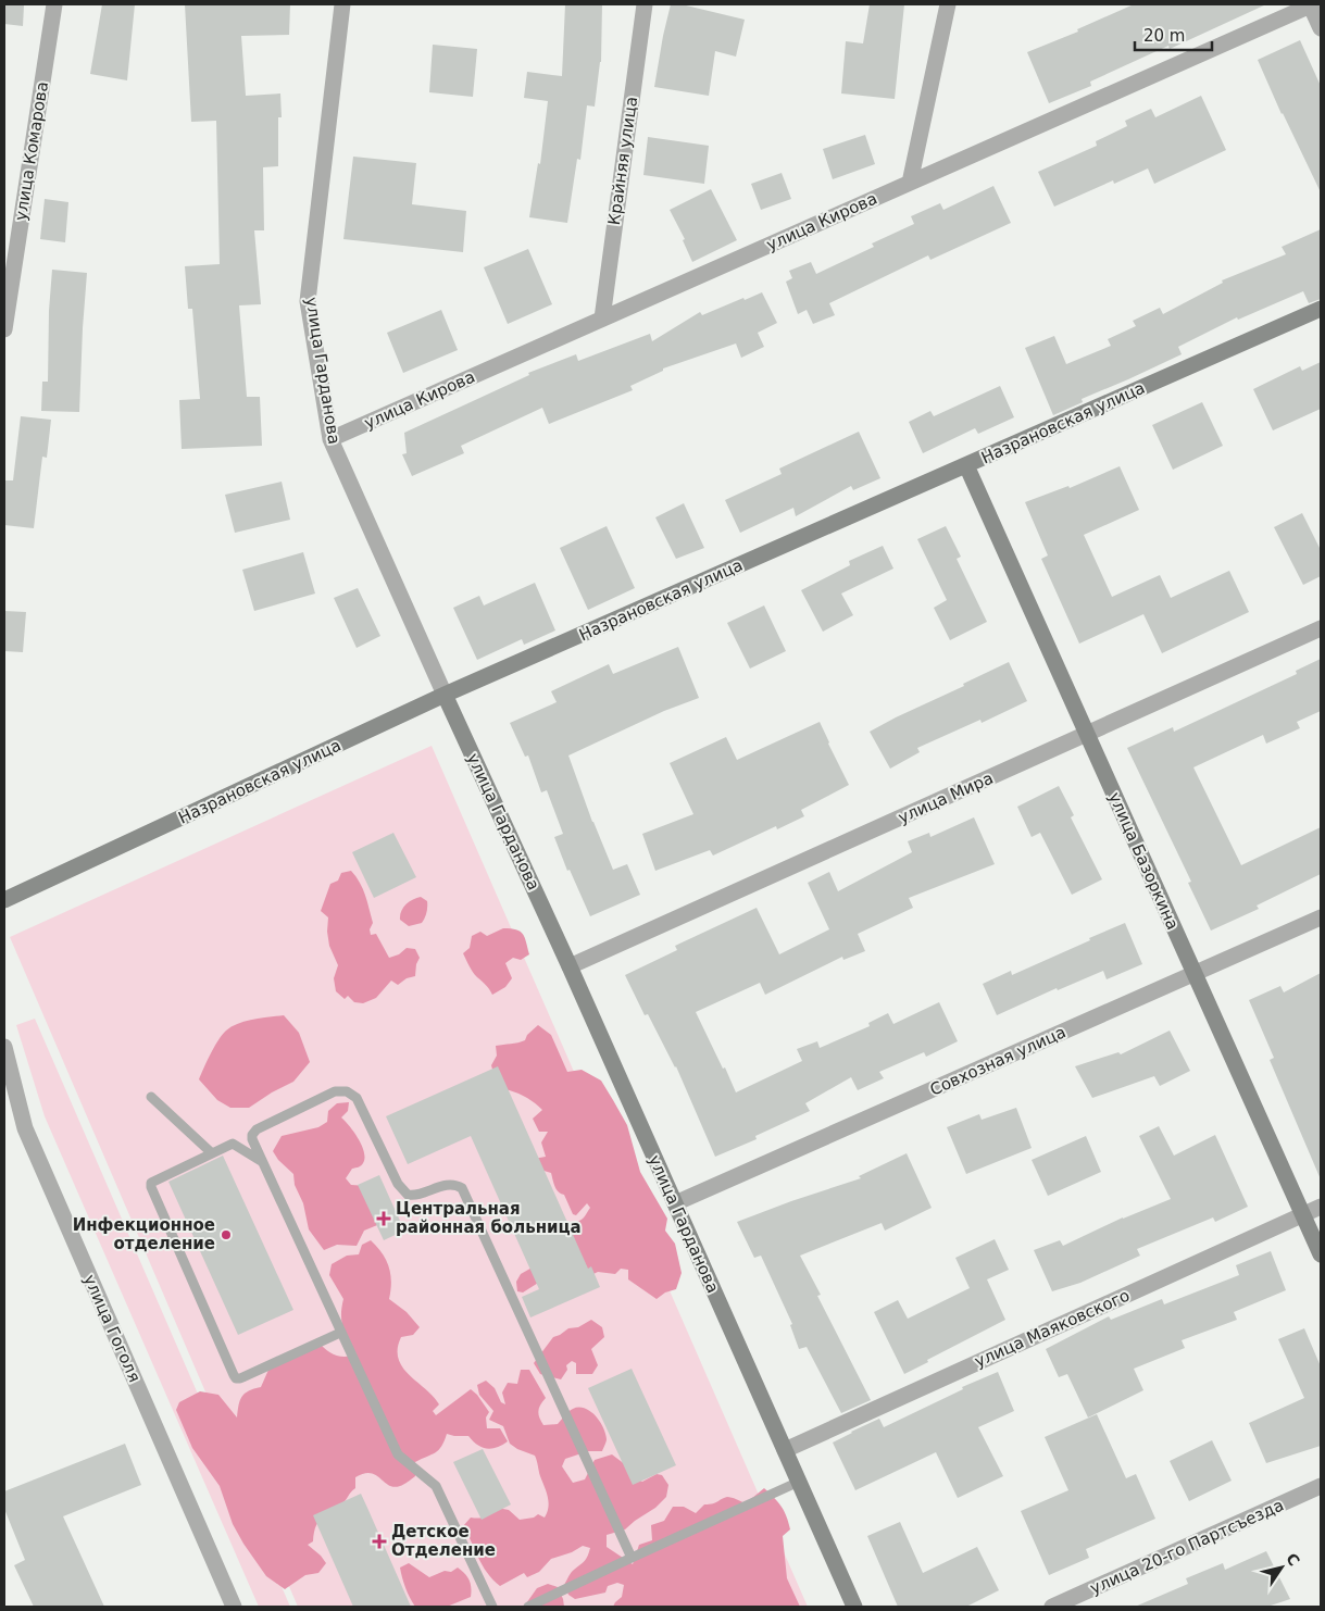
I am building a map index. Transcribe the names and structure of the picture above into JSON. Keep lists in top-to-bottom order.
{
  "streets": {
    "street": [
      "улица Комарова",
      "Крайняя улица",
      "улица Кирова",
      "улица Гарданова",
      "Назрановская улица",
      "улица Мира",
      "улица Базоркина",
      "Совхозная улица",
      "улица Гоголя",
      "улица Маяковского",
      "улица 20-го Партсъезда"
    ]
  },
  "crossings": [
    ["Крайняя улица", "улица Кирова"],
    ["улица Кирова", "улица Гарданова"],
    ["улица Гарданова", "Назрановская улица"],
    ["улица Гарданова", "улица Мира"],
    ["улица Гарданова", "Совхозная улица"],
    ["улица Гарданова", "улица Маяковского"],
    ["Назрановская улица", "улица Базоркина"],
    ["улица Мира", "улица Базоркина"],
    ["улица Базоркина", "Совхозная улица"],
    ["улица Базоркина", "улица Маяковского"]
  ],
  "places": {
    "health": ["Центральная районная больница", "Детское Отделение"],
    "other": ["Инфекционное отделение"]
  },
  "scale_bar": "20 m",
  "north": "top right"
}
